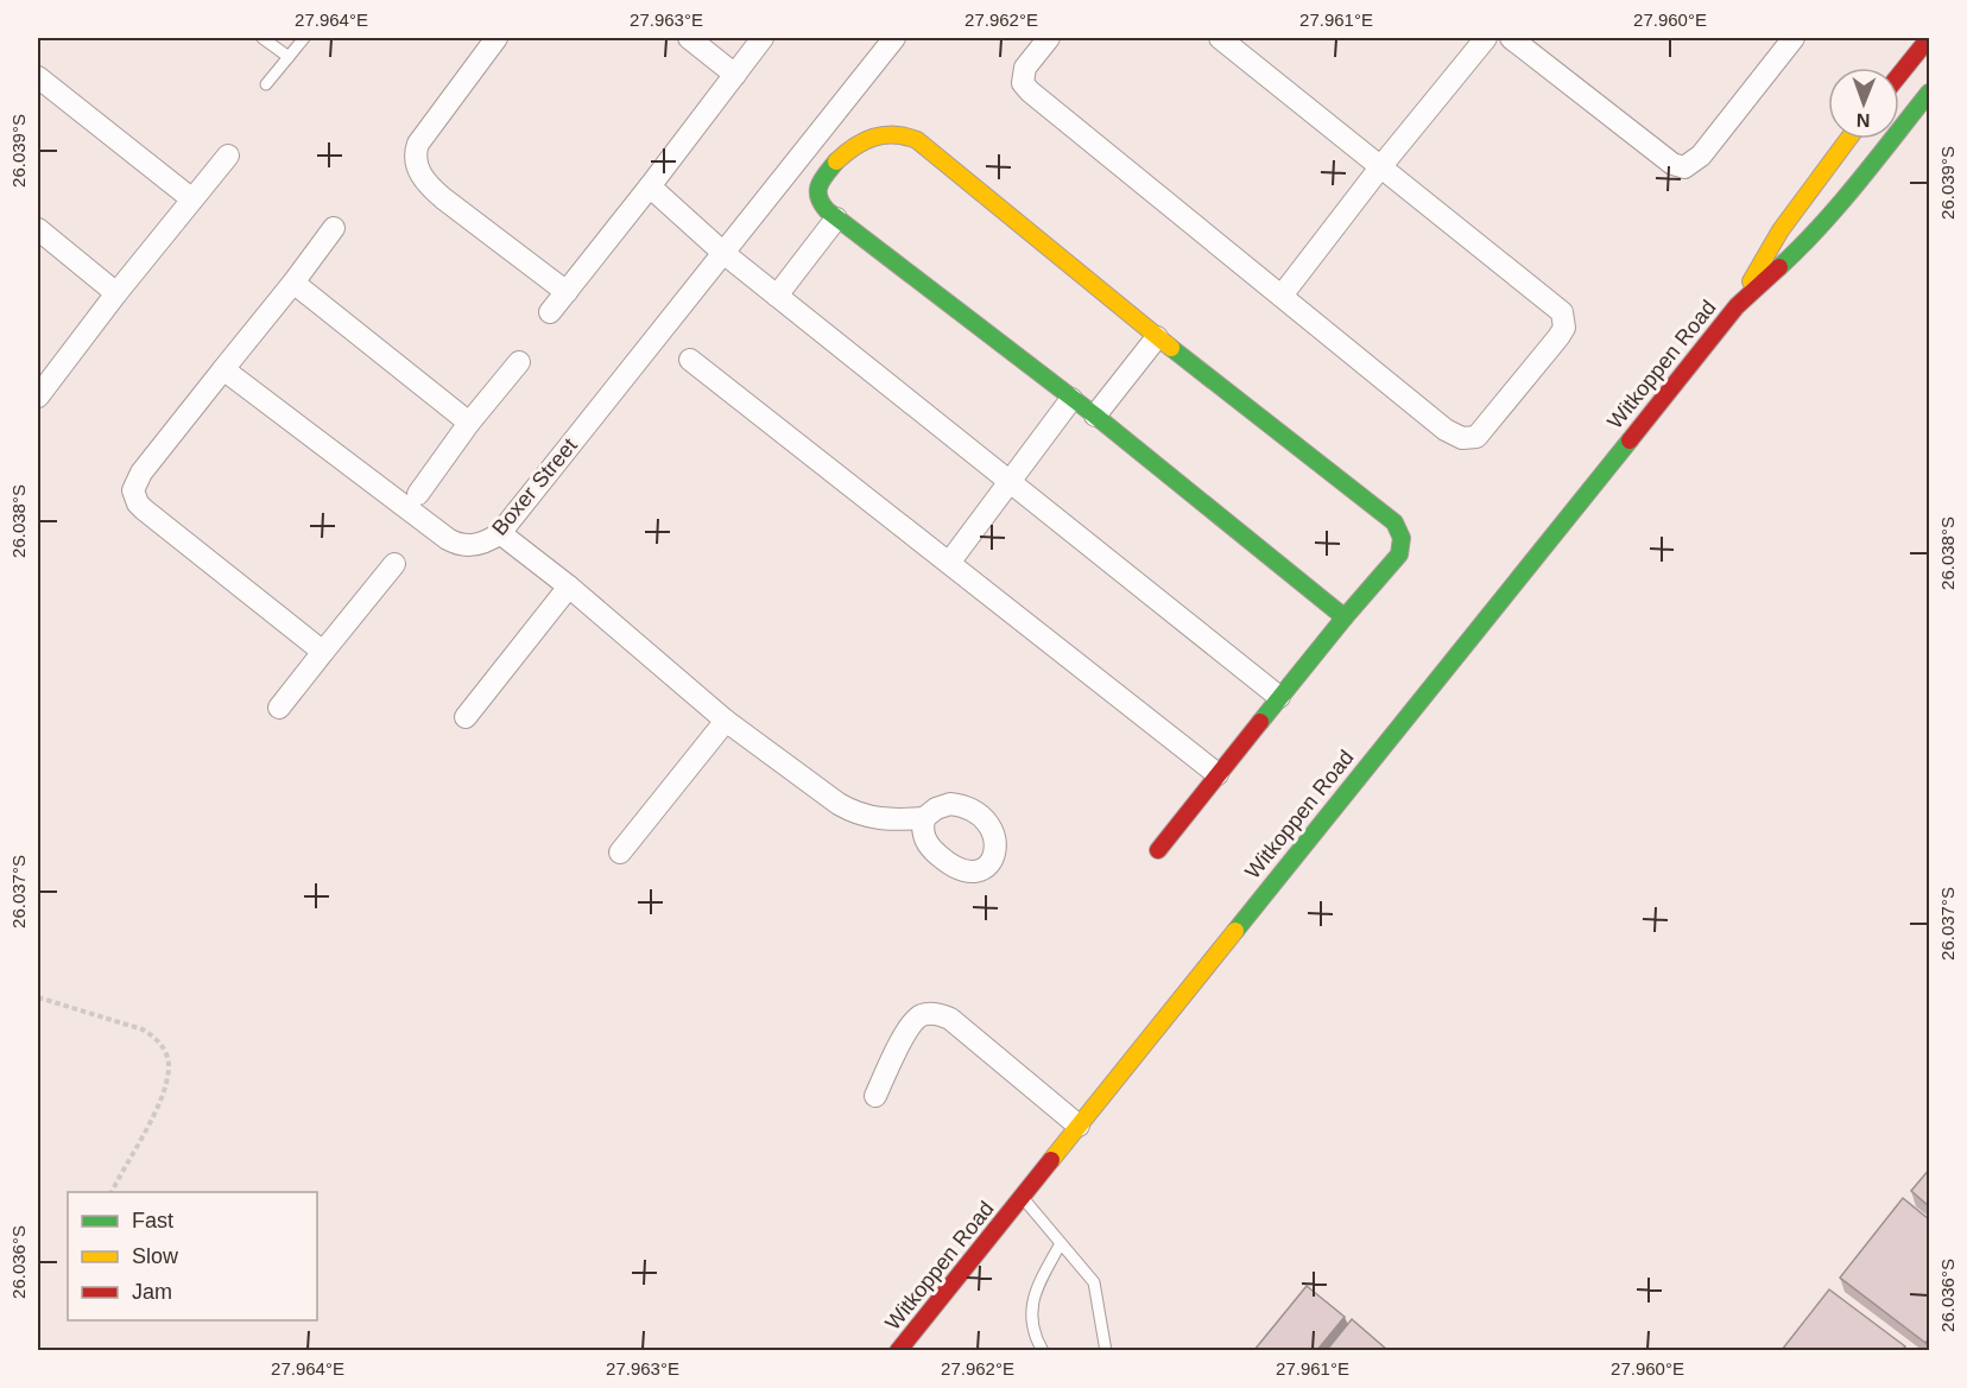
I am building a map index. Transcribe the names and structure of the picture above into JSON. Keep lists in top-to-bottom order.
{
  "streets": {
    "main road": ["Witkoppen Road"],
    "street": ["Boxer Street"]
  },
  "legend": ["Fast", "Slow", "Jam"],
  "north": "bottom",
  "coordinates": [
    "27.964°E",
    "27.963°E",
    "27.962°E",
    "27.961°E",
    "27.960°E",
    "26.039°S",
    "26.038°S",
    "26.037°S",
    "26.036°S"
  ]
}
